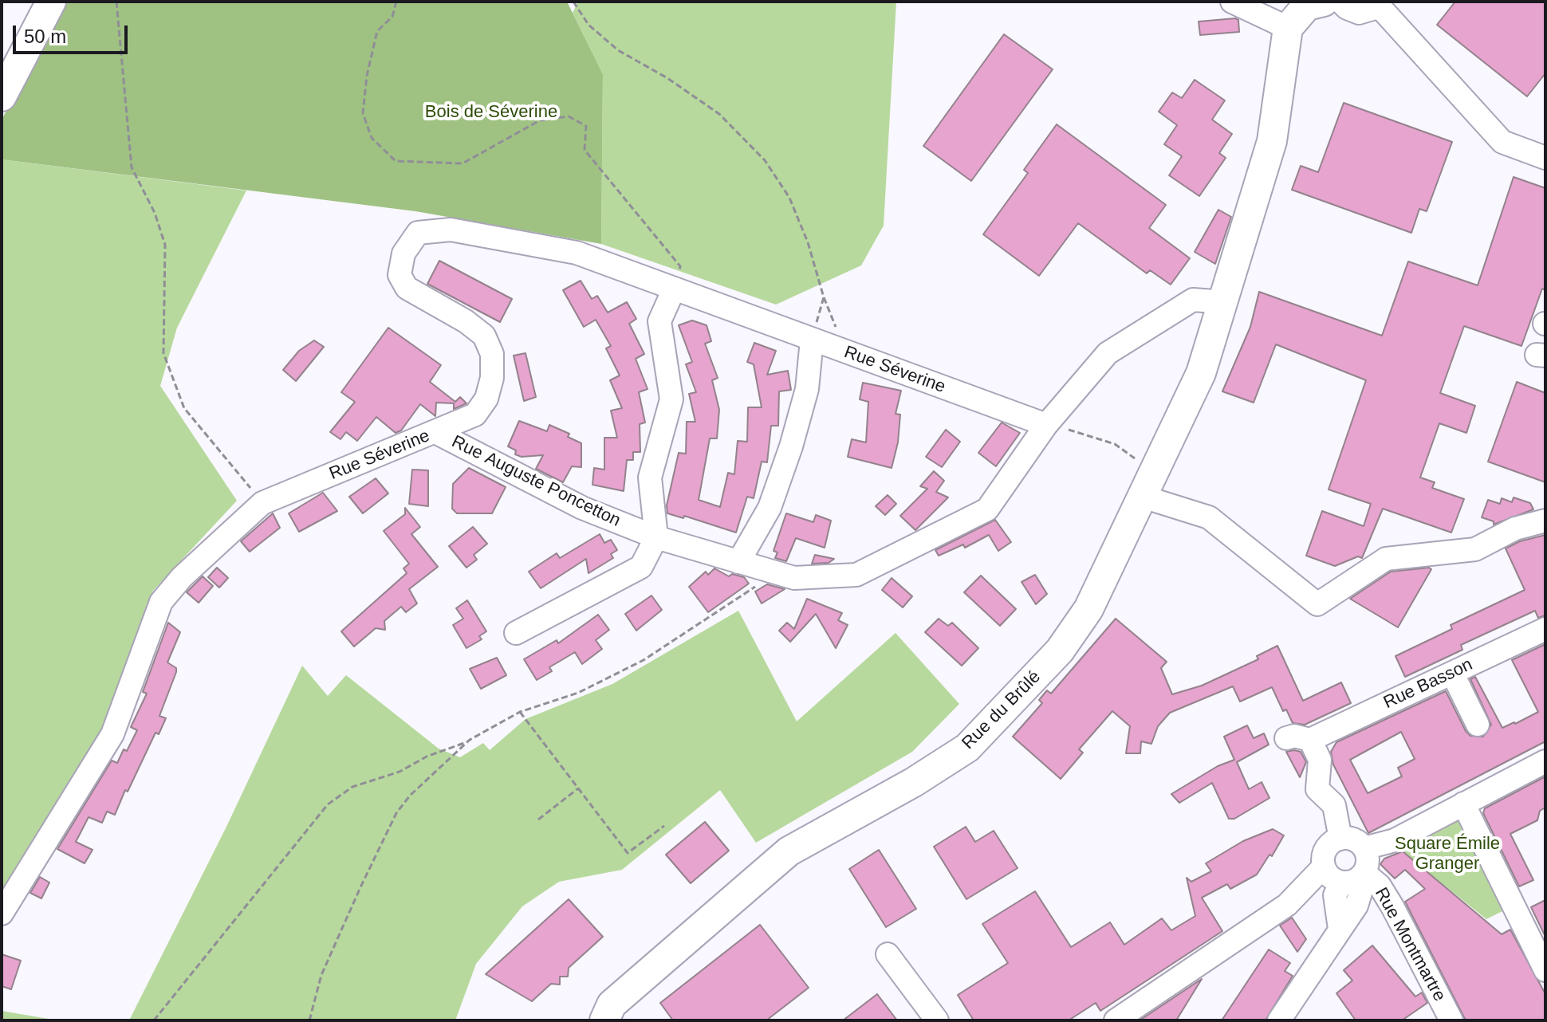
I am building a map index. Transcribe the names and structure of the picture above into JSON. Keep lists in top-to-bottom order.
{
  "streets": {
    "main road": ["Rue du Brûlé"],
    "street": [
      "Rue Séverine",
      "Rue Auguste Poncetton",
      "Rue Basson",
      "Rue Montmartre"
    ]
  },
  "crossings": [
    ["Rue Séverine", "Rue Auguste Poncetton"],
    ["Rue Auguste Poncetton", "Rue du Brûlé"]
  ],
  "parks": ["Bois de Séverine", "Square Émile Granger"],
  "scale_bar": "50 m"
}
